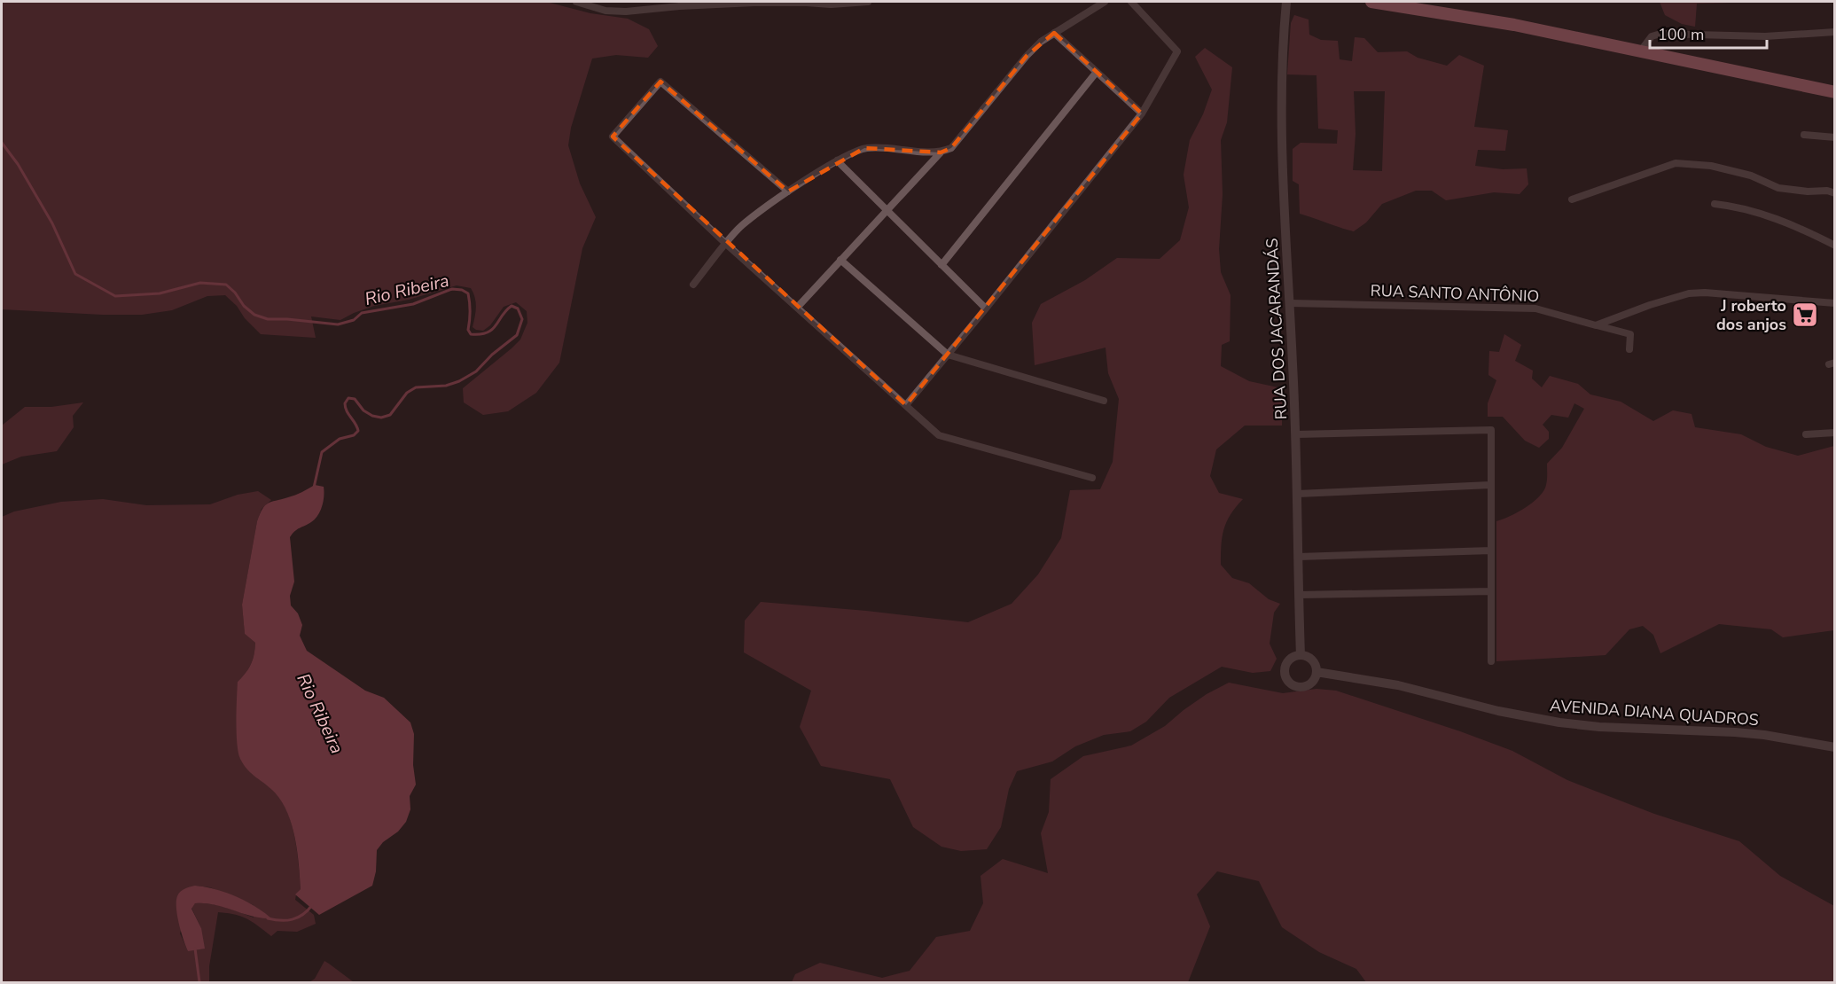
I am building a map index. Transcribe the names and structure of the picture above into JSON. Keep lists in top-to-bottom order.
{
  "streets": {
    "street": ["RUA SANTO ANTÔNIO", "RUA DOS JACARANDÁS", "AVENIDA DIANA QUADROS"]
  },
  "crossings": [
    ["RUA SANTO ANTÔNIO", "RUA DOS JACARANDÁS"],
    ["RUA DOS JACARANDÁS", "AVENIDA DIANA QUADROS"]
  ],
  "water": ["Rio Ribeira"],
  "places": {
    "supermarket": ["J roberto dos anjos"]
  },
  "scale_bar": "100 m"
}
